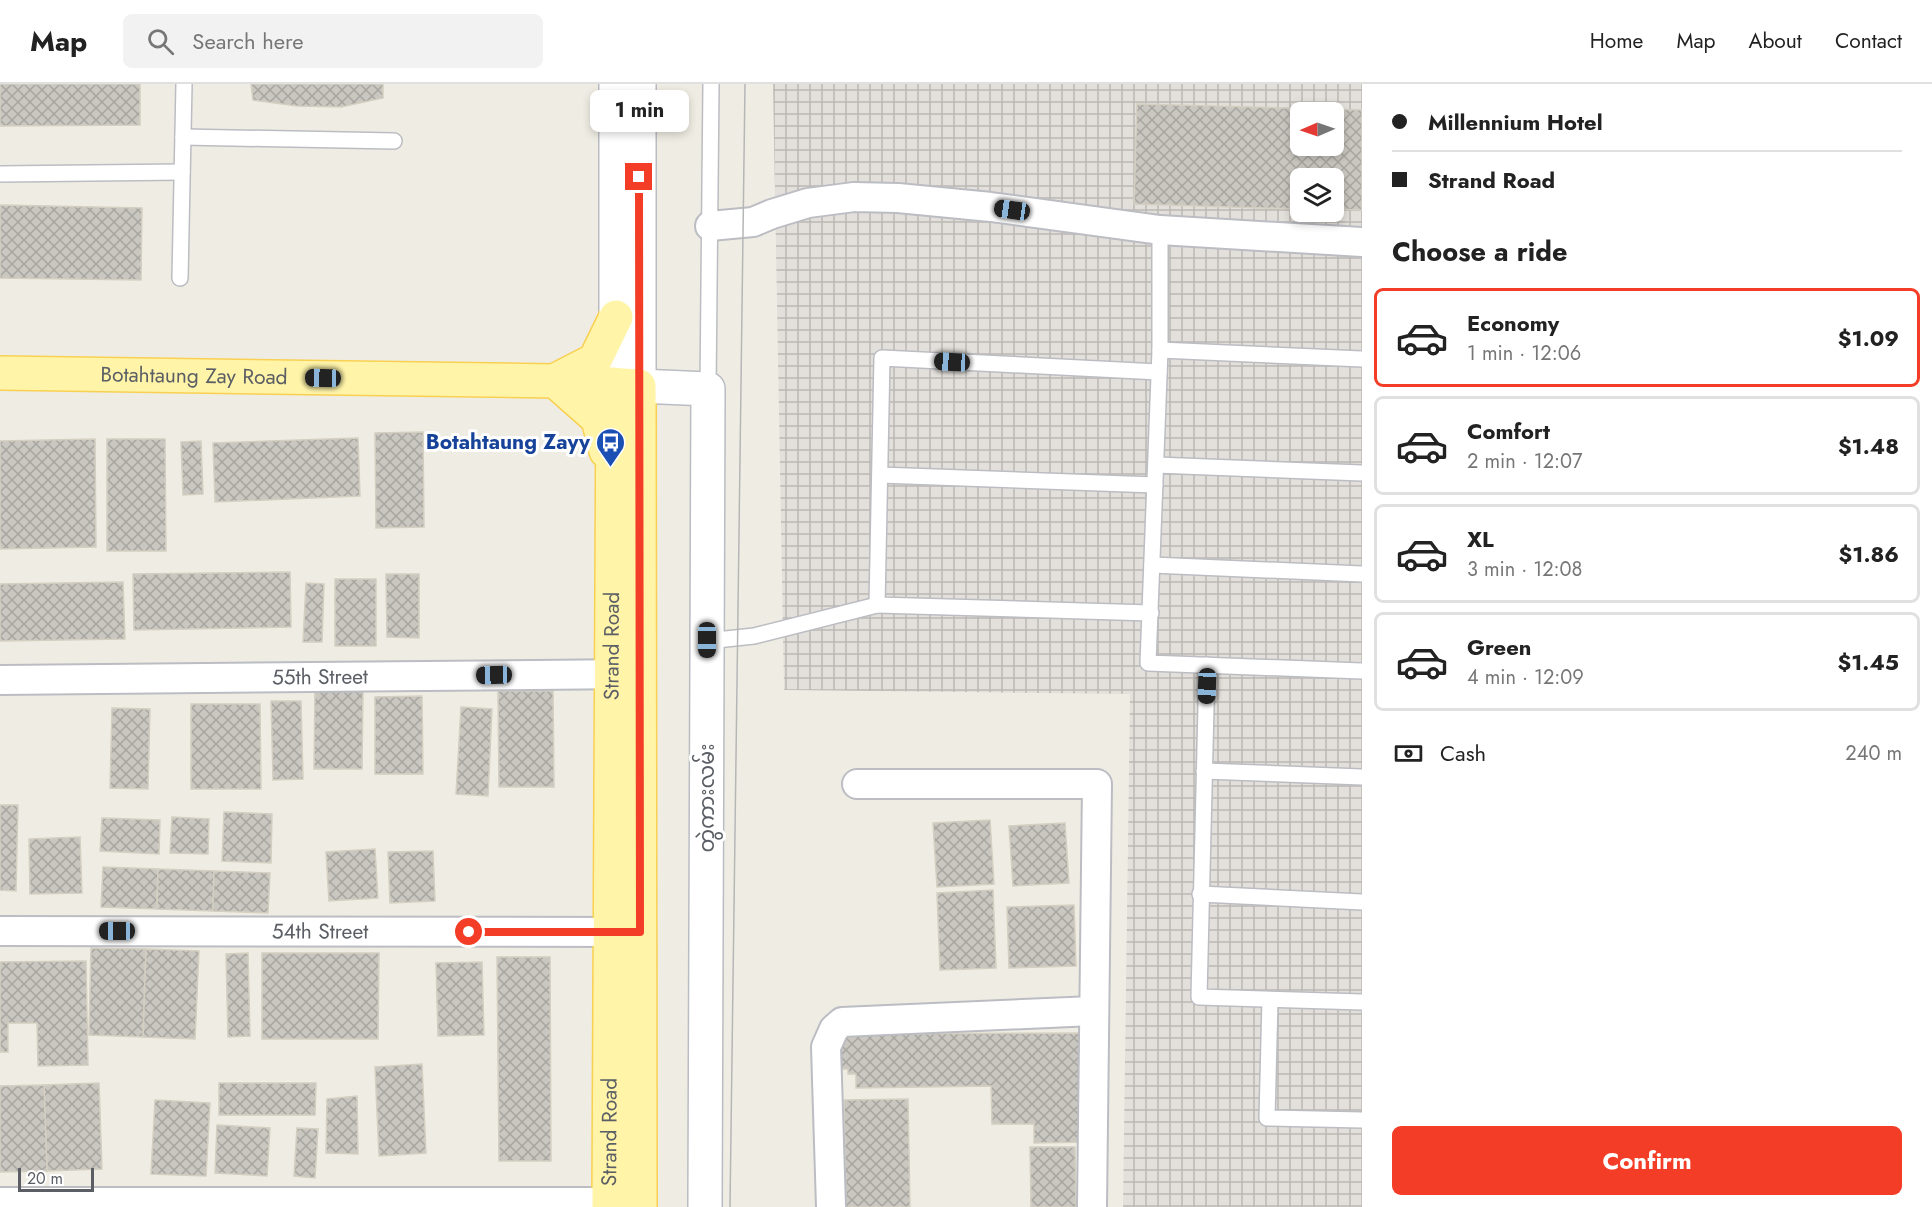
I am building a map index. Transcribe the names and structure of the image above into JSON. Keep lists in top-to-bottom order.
{
  "streets": {
    "main road": ["Botahtaung Zay Road", "Strand Road", "တွဲကားလမ်း"],
    "street": ["55th Street", "54th Street"]
  },
  "crossings": [
    ["Botahtaung Zay Road", "Strand Road"],
    ["Strand Road", "55th Street"],
    ["Strand Road", "54th Street"]
  ],
  "places": {
    "bus stop": ["Botahtaung Zayy"]
  },
  "scale_bar": "20 m",
  "north": "left",
  "page": {
    "header": "Map",
    "search": "Search here",
    "nav": [
      "Home",
      "Map",
      "About",
      "Contact"
    ],
    "banner": ["Millennium Hotel", "Strand Road"],
    "bubble": "1 min",
    "heading": "Choose a ride",
    "list": [
      {
        "name": "Economy",
        "note": "1 min · 12:06",
        "value": "$1.09"
      },
      {
        "name": "Comfort",
        "note": "2 min · 12:07",
        "value": "$1.48"
      },
      {
        "name": "XL",
        "note": "3 min · 12:08",
        "value": "$1.86"
      },
      {
        "name": "Green",
        "note": "4 min · 12:09",
        "value": "$1.45"
      }
    ],
    "pay": ["Cash", "240 m"],
    "buttons": "Confirm",
    "scale": "20 m"
  }
}
